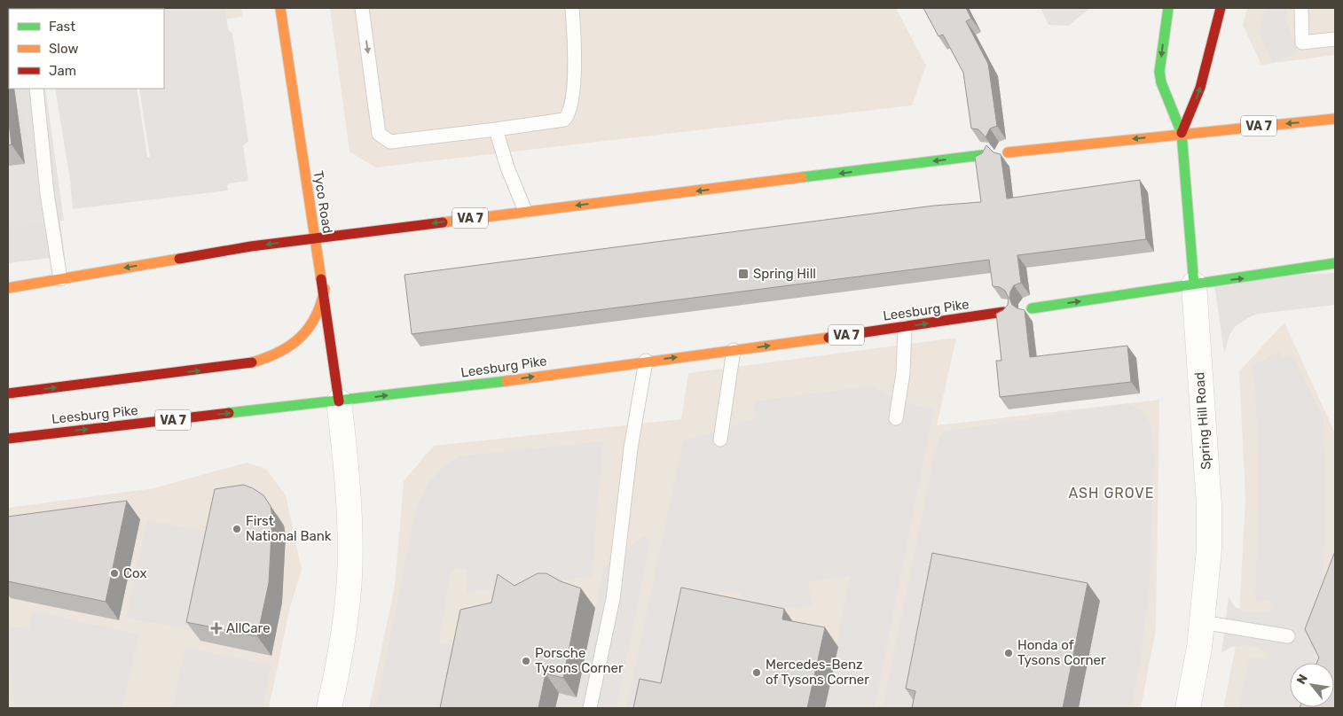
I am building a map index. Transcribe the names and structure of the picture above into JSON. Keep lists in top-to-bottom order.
{
  "streets": {
    "main road": [
      "VA 7",
      "Tyco Road",
      "Leesburg Pike",
      "Spring Hill Road"
    ]
  },
  "crossings": [
    ["VA 7", "Tyco Road"],
    ["VA 7", "Spring Hill Road"],
    ["Tyco Road", "Leesburg Pike"]
  ],
  "districts": ["ASH GROVE"],
  "places": {
    "transit": ["Spring Hill"],
    "other": [
      "First National Bank",
      "Cox",
      "Honda of Tysons Corner",
      "Porsche Tysons Corner",
      "Mercedes-Benz of Tysons Corner"
    ],
    "health": ["AllCare"]
  },
  "legend": ["Fast", "Slow", "Jam"],
  "north": "top left"
}
